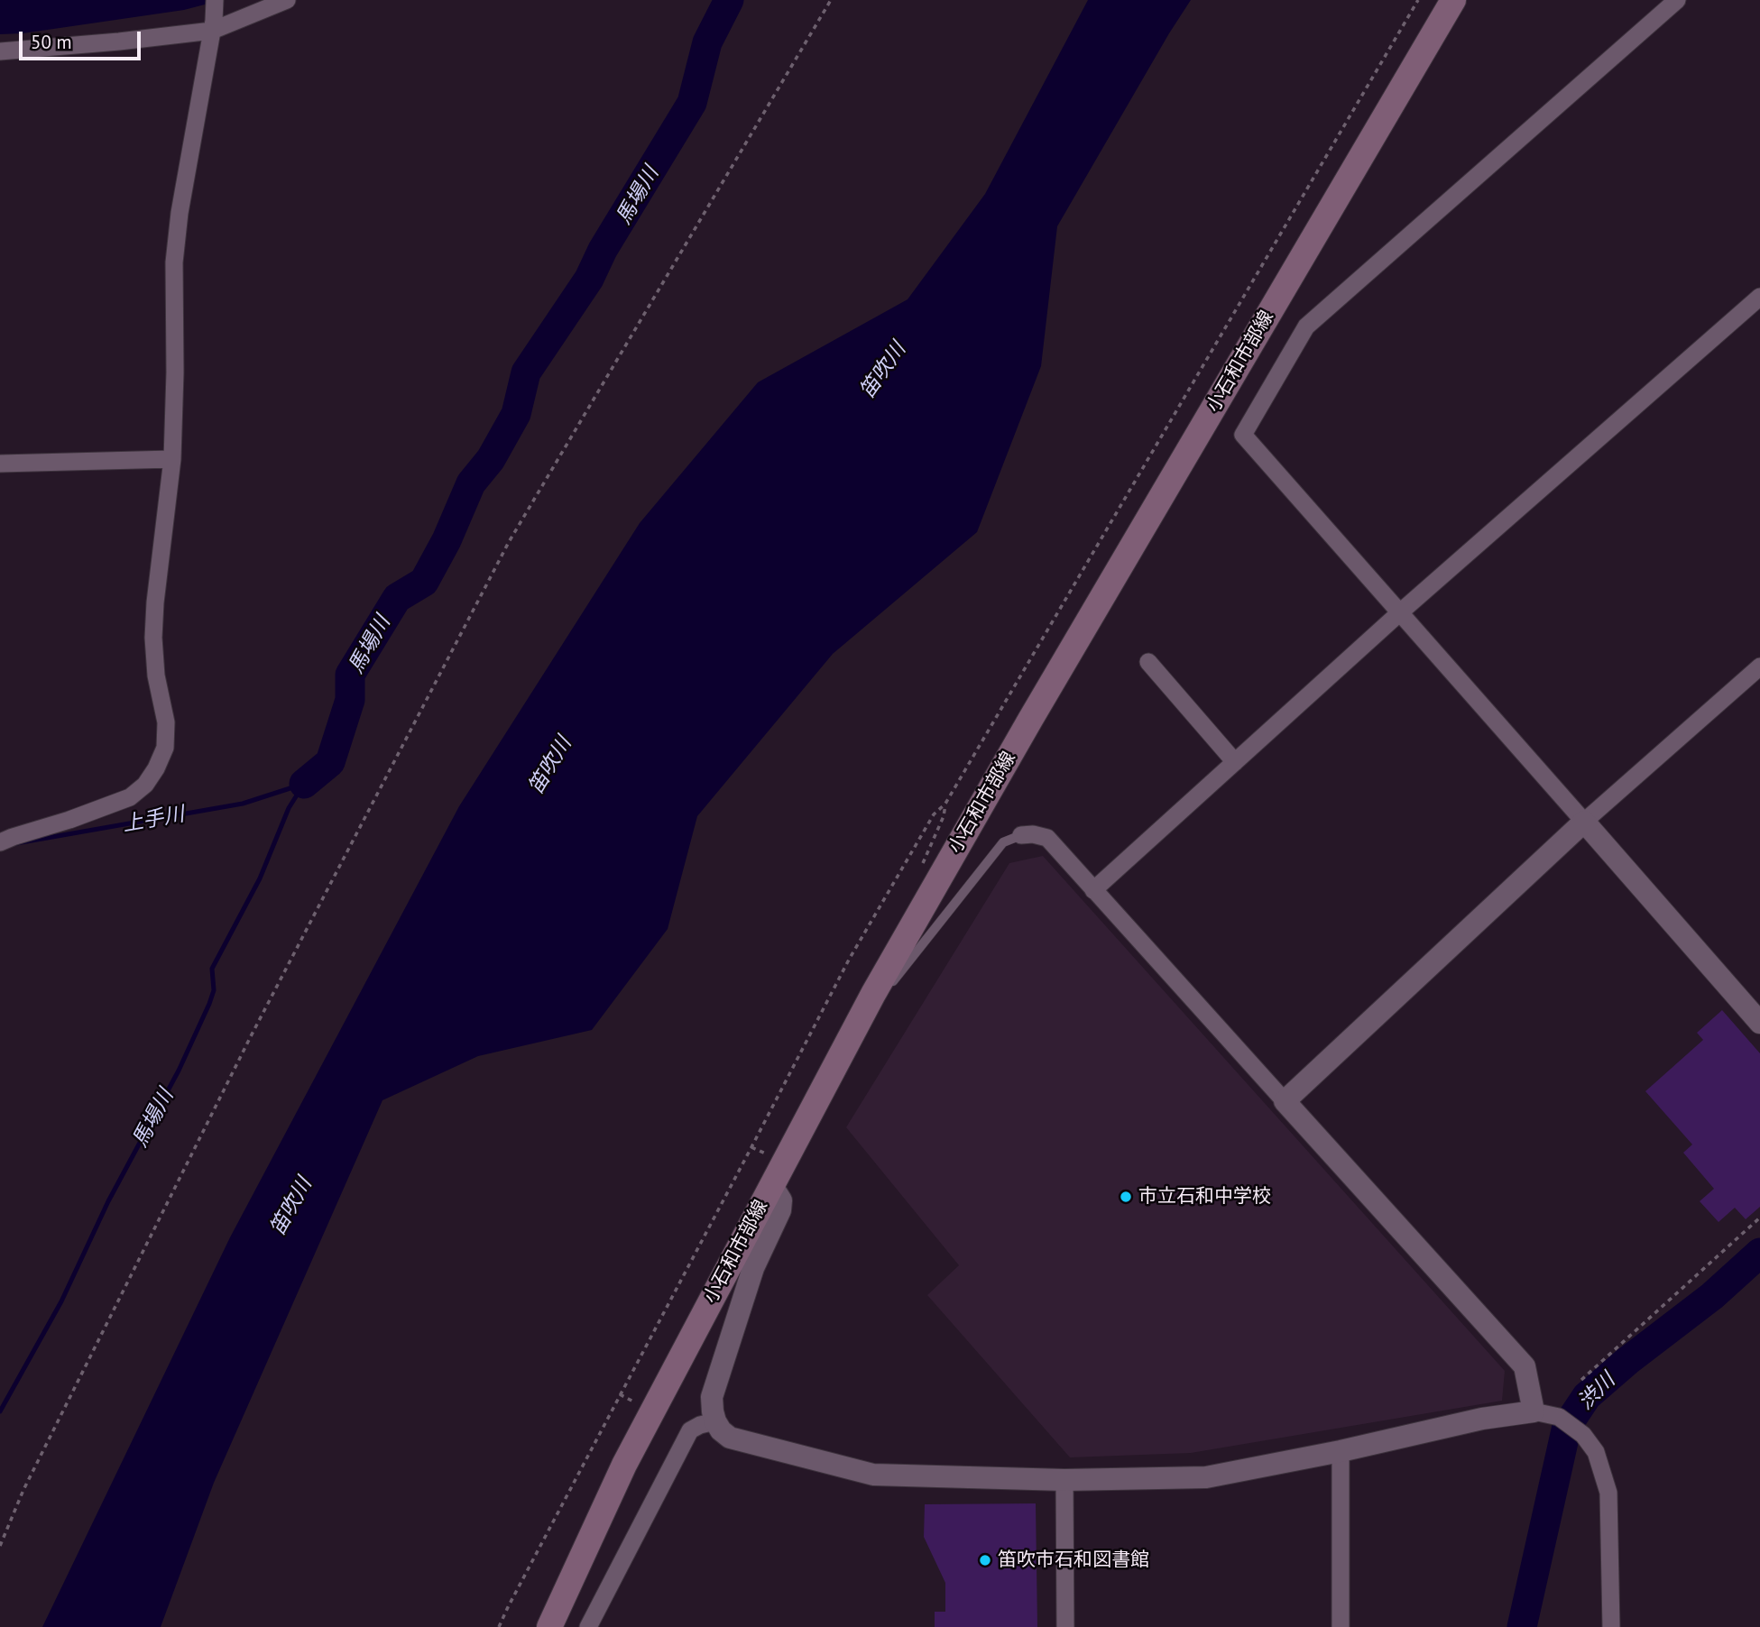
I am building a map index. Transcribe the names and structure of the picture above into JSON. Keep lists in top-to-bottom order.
{
  "streets": {
    "main road": ["小石和市部線"]
  },
  "water": [
    "馬場川",
    "笛吹川",
    "上手川",
    "渋川"
  ],
  "places": ["市立石和中学校", "笛吹市石和図書館"],
  "scale_bar": "50 m"
}
